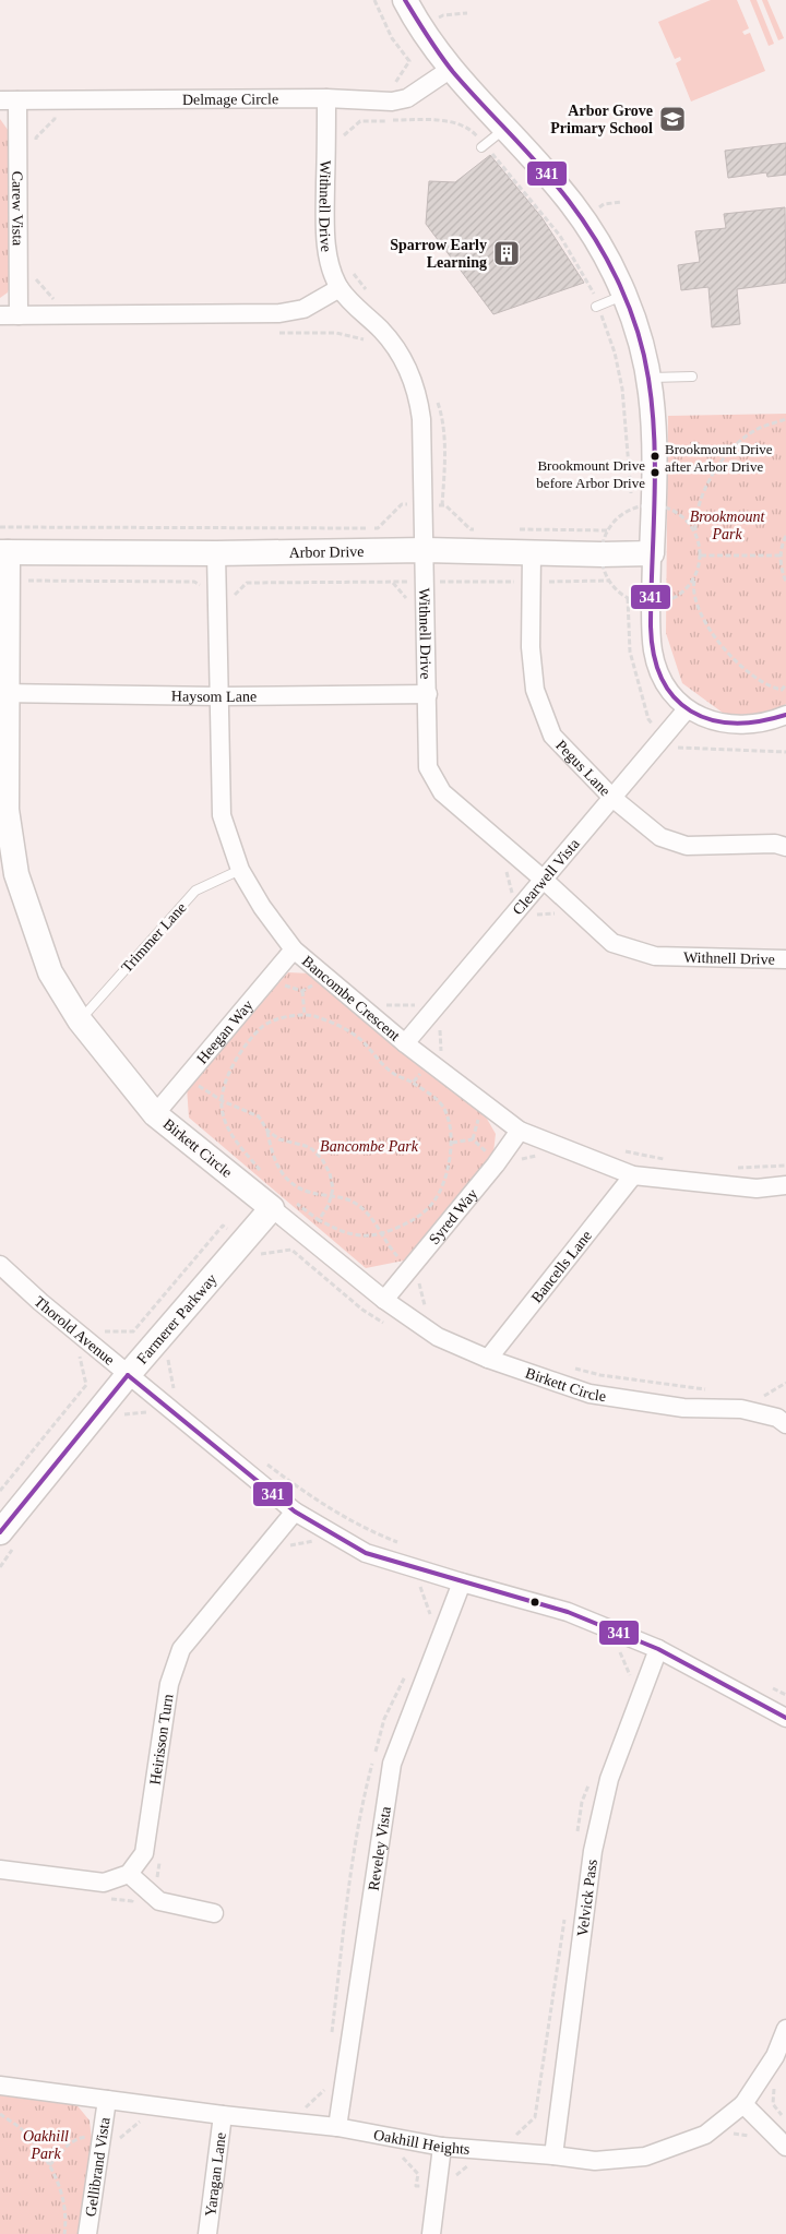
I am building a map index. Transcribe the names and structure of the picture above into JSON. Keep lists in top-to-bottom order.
{
  "streets": {
    "street": [
      "Delmage Circle",
      "Withnell Drive",
      "Carew Vista",
      "Arbor Drive",
      "Haysom Lane",
      "Pegus Lane",
      "Clearwell Vista",
      "Bancombe Crescent",
      "Heegan Way",
      "Birkett Circle",
      "Syred Way",
      "Bancells Lane",
      "Farmerer Parkway",
      "Thorold Avenue",
      "Heirisson Turn",
      "Reveley Vista",
      "Velvick Pass",
      "Oakhill Heights",
      "Gellibrand Vista",
      "Yaragan Lane"
    ],
    "lane": ["Trimmer Lane"]
  },
  "crossings": [
    ["Delmage Circle", "Withnell Drive"],
    ["Delmage Circle", "Carew Vista"],
    ["Withnell Drive", "Arbor Drive"],
    ["Withnell Drive", "Haysom Lane"],
    ["Withnell Drive", "Clearwell Vista"],
    ["Arbor Drive", "Pegus Lane"],
    ["Arbor Drive", "Bancombe Crescent"],
    ["Arbor Drive", "Birkett Circle"],
    ["Haysom Lane", "Bancombe Crescent"],
    ["Haysom Lane", "Birkett Circle"],
    ["Pegus Lane", "Clearwell Vista"],
    ["Clearwell Vista", "Bancombe Crescent"],
    ["Trimmer Lane", "Bancombe Crescent"],
    ["Trimmer Lane", "Birkett Circle"],
    ["Bancombe Crescent", "Heegan Way"],
    ["Bancombe Crescent", "Syred Way"],
    ["Bancombe Crescent", "Bancells Lane"],
    ["Heegan Way", "Birkett Circle"],
    ["Birkett Circle", "Syred Way"],
    ["Birkett Circle", "Bancells Lane"],
    ["Birkett Circle", "Farmerer Parkway"],
    ["Farmerer Parkway", "Thorold Avenue"],
    ["Thorold Avenue", "Heirisson Turn"],
    ["Thorold Avenue", "Reveley Vista"],
    ["Thorold Avenue", "Velvick Pass"],
    ["Reveley Vista", "Oakhill Heights"],
    ["Velvick Pass", "Oakhill Heights"],
    ["Oakhill Heights", "Gellibrand Vista"],
    ["Oakhill Heights", "Yaragan Lane"]
  ],
  "parks": ["Brookmount Park", "Bancombe Park", "Oakhill Park"],
  "places": {
    "school or university": ["Arbor Grove Primary School"],
    "building": ["Sparrow Early Learning"],
    "other": ["Brookmount Drive after Arbor Drive", "Brookmount Drive before Arbor Drive"]
  },
  "lines": ["transit line 341"]
}
